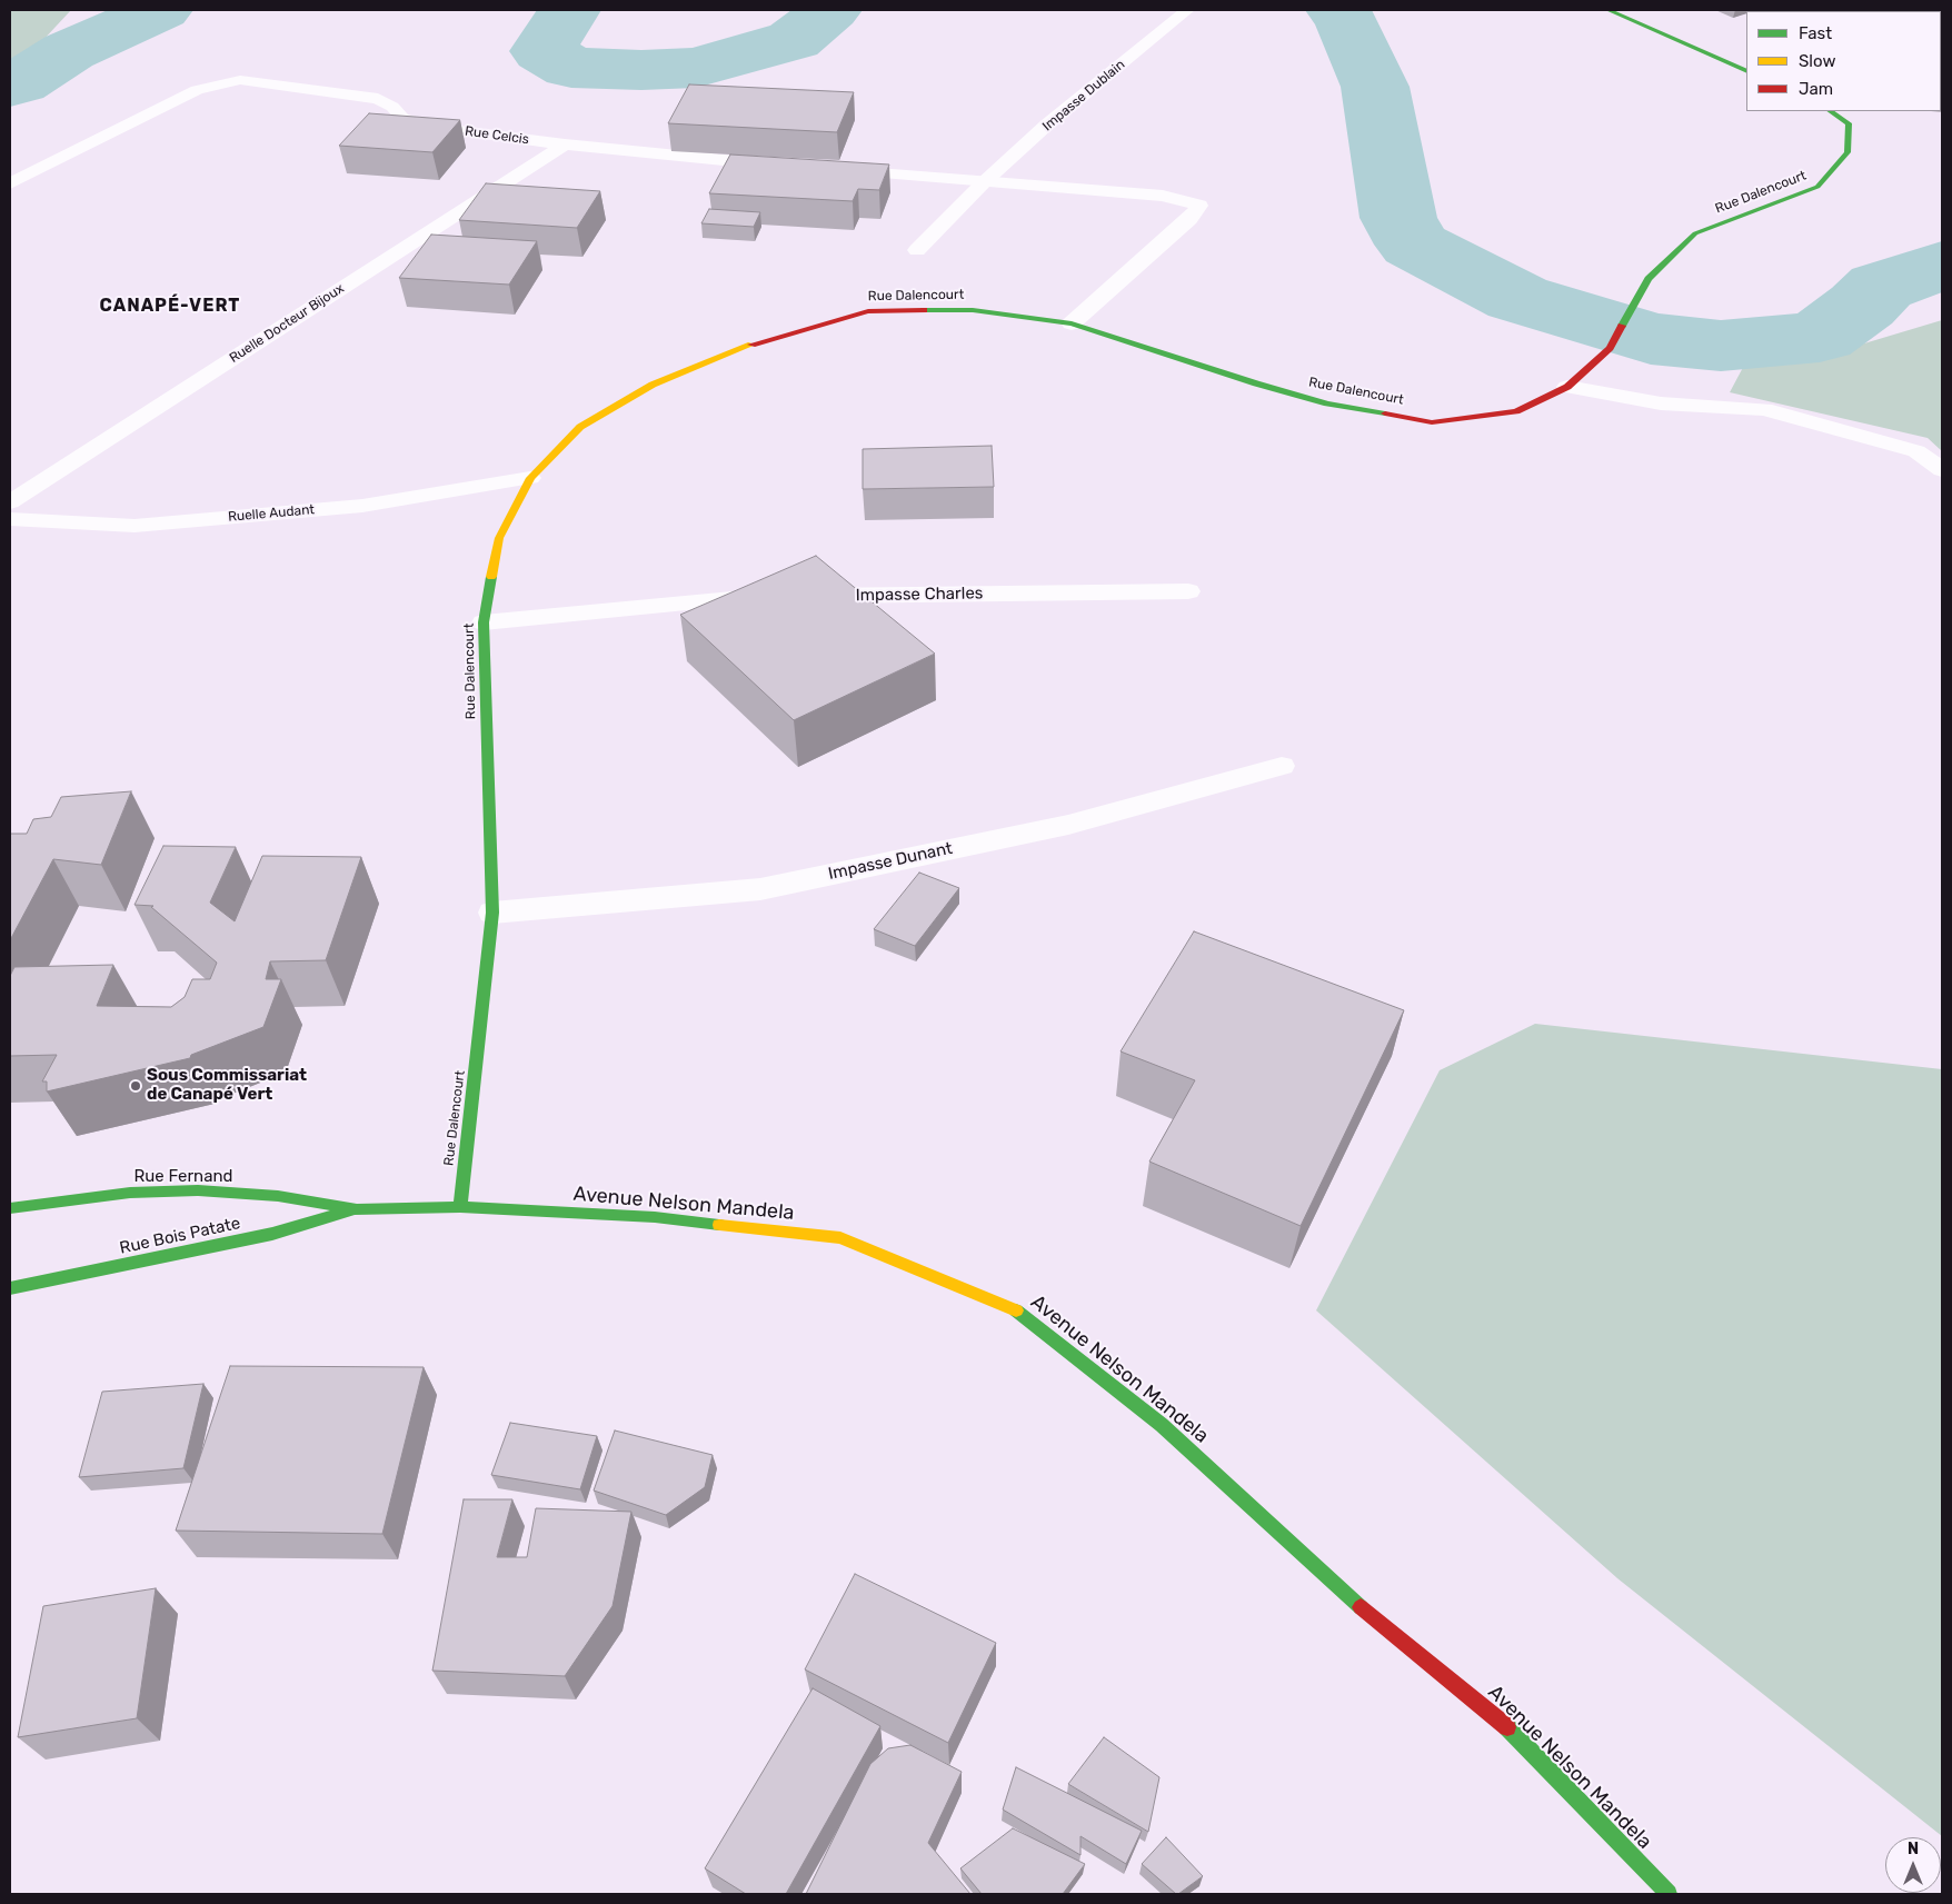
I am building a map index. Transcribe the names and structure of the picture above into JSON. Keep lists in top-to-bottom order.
{
  "streets": {
    "street": [
      "Impasse Dublain",
      "Rue Celcis",
      "Rue Dalencourt",
      "Ruelle Docteur Bijoux",
      "Ruelle Audant",
      "Impasse Charles",
      "Impasse Dunant",
      "Rue Fernand",
      "Avenue Nelson Mandela",
      "Rue Bois Patate"
    ]
  },
  "crossings": [
    ["Rue Celcis", "Ruelle Docteur Bijoux"],
    ["Rue Dalencourt", "Ruelle Audant"],
    ["Rue Dalencourt", "Impasse Charles"],
    ["Rue Dalencourt", "Impasse Dunant"],
    ["Rue Dalencourt", "Avenue Nelson Mandela"],
    ["Rue Fernand", "Avenue Nelson Mandela"],
    ["Rue Fernand", "Rue Bois Patate"],
    ["Avenue Nelson Mandela", "Rue Bois Patate"]
  ],
  "districts": ["CANAPÉ-VERT"],
  "places": ["Sous Commissariat de Canapé Vert"],
  "legend": ["Fast", "Slow", "Jam"],
  "north": "top"
}
